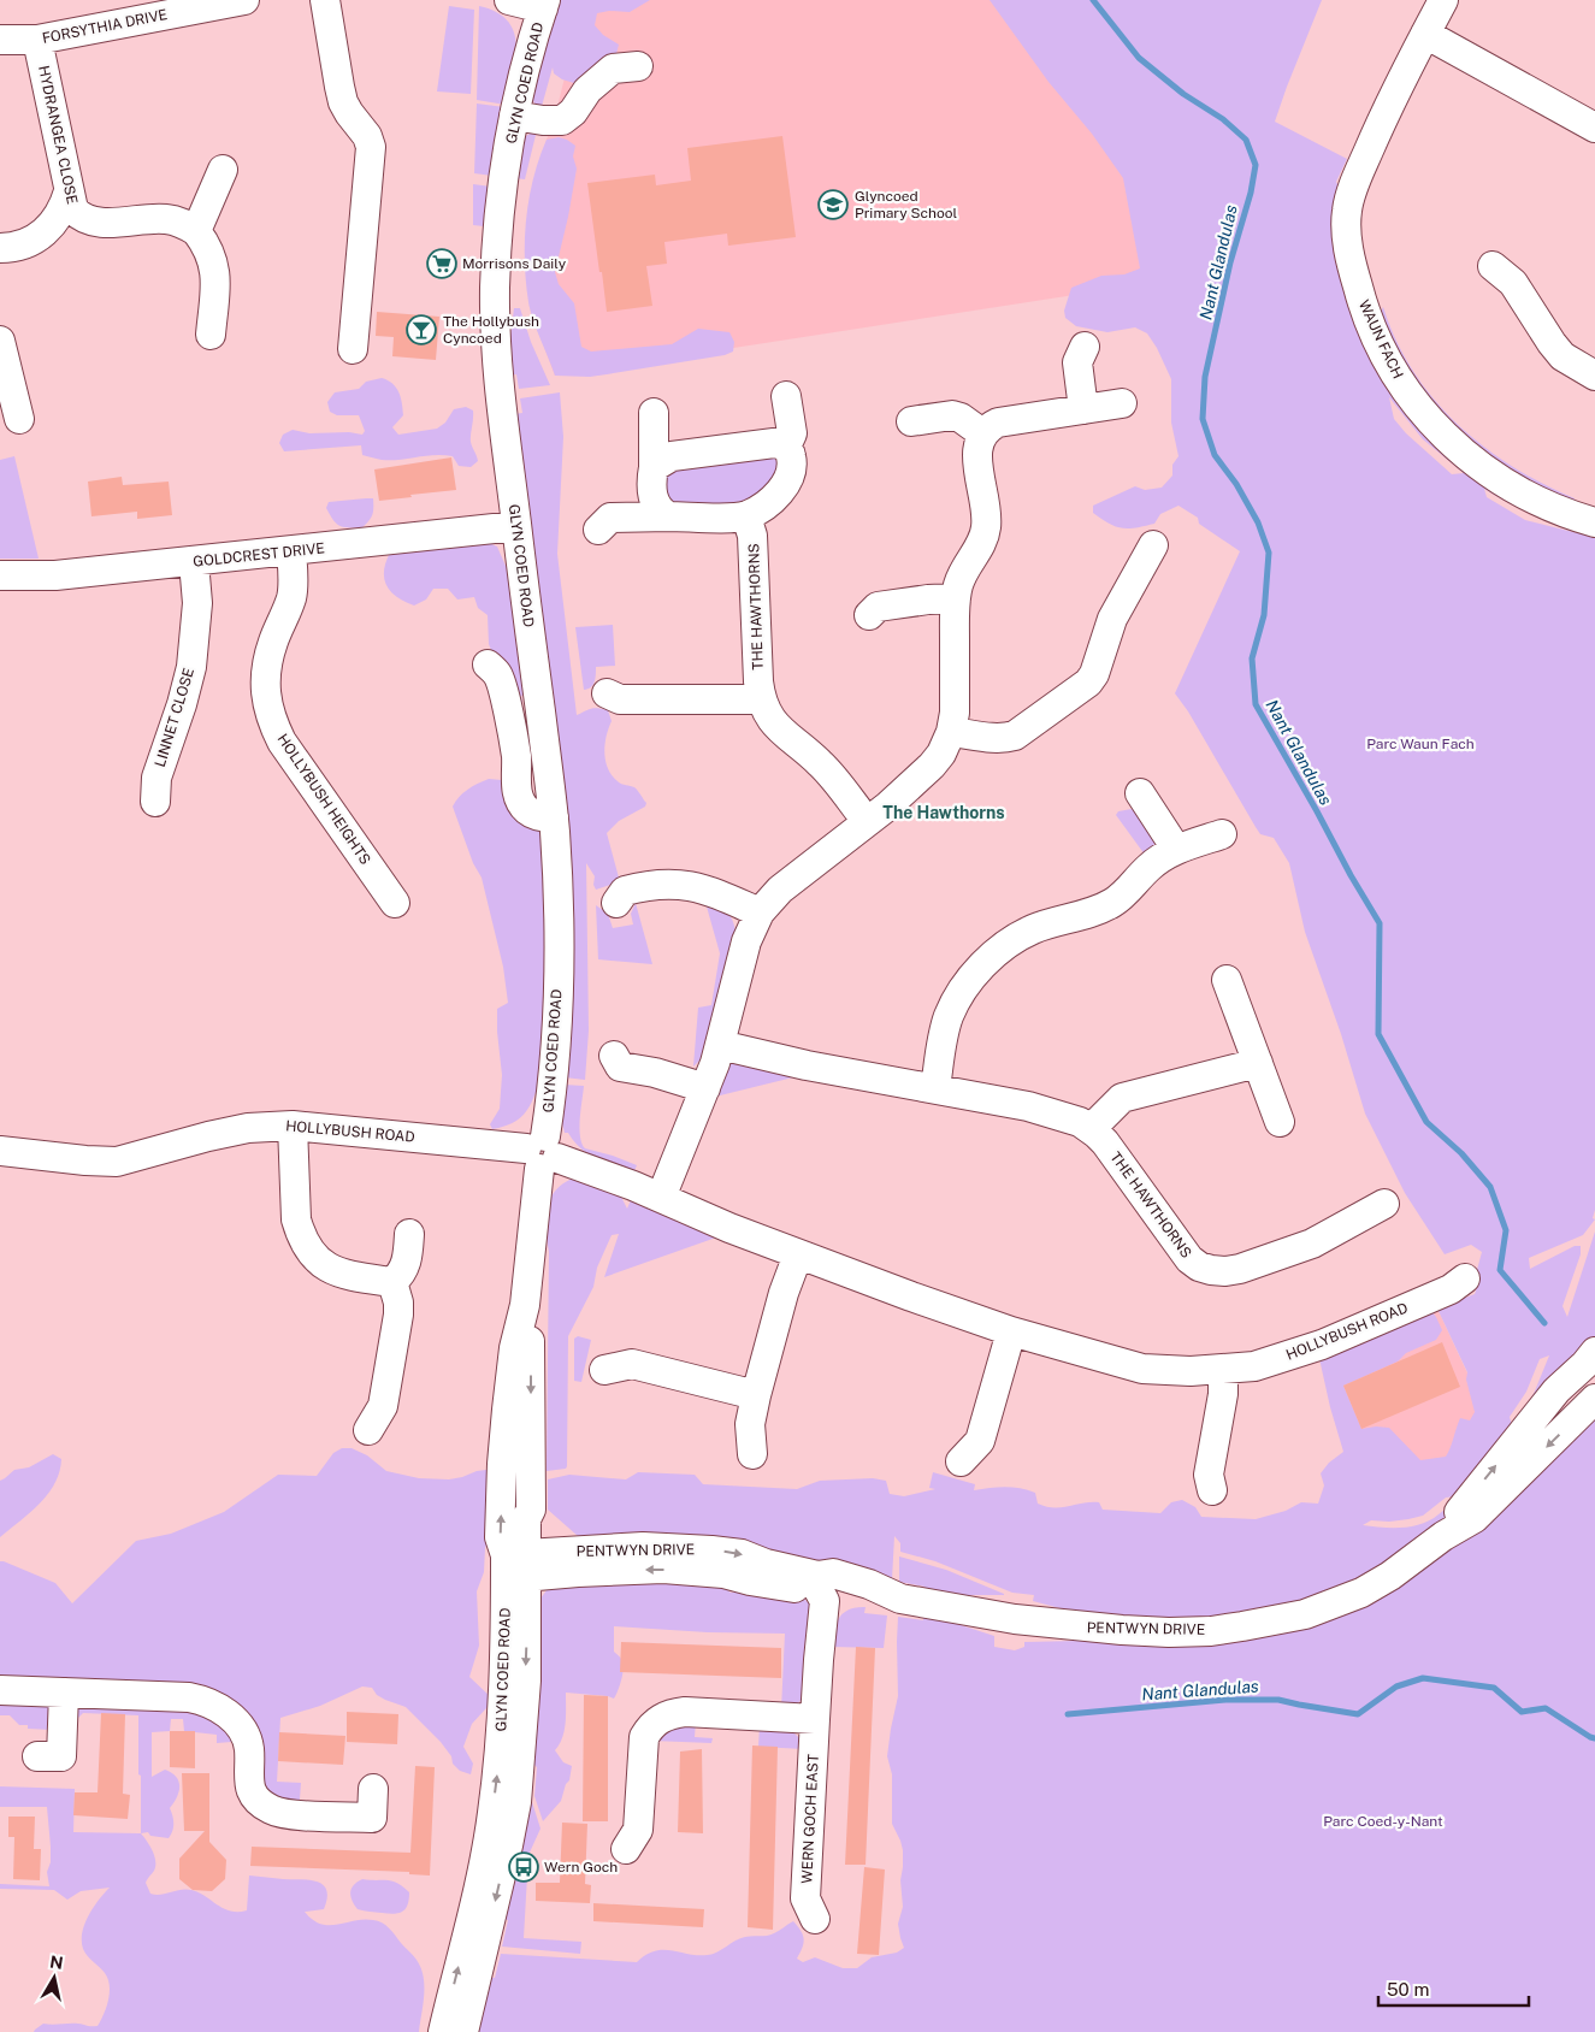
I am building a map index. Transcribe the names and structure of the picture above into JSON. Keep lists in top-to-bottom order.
{
  "streets": {
    "street": [
      "FORSYTHIA DRIVE",
      "GLYN COED ROAD",
      "HYDRANGEA CLOSE",
      "WAUN FACH",
      "GOLDCREST DRIVE",
      "THE HAWTHORNS",
      "LINNET CLOSE",
      "HOLLYBUSH HEIGHTS",
      "HOLLYBUSH ROAD",
      "PENTWYN DRIVE",
      "WERN GOCH EAST"
    ]
  },
  "crossings": [
    ["FORSYTHIA DRIVE", "HYDRANGEA CLOSE"],
    ["GLYN COED ROAD", "GOLDCREST DRIVE"],
    ["GLYN COED ROAD", "HOLLYBUSH ROAD"],
    ["GLYN COED ROAD", "PENTWYN DRIVE"],
    ["GOLDCREST DRIVE", "LINNET CLOSE"],
    ["GOLDCREST DRIVE", "HOLLYBUSH HEIGHTS"],
    ["PENTWYN DRIVE", "WERN GOCH EAST"]
  ],
  "districts": ["The Hawthorns"],
  "water": ["Nant Glandulas"],
  "parks": ["Parc Waun Fach", "Parc Coed-y-Nant"],
  "places": {
    "school or university": ["Glyncoed Primary School"],
    "supermarket": ["Morrisons Daily"],
    "bar": ["The Hollybush Cyncoed"],
    "bus stop": ["Wern Goch"]
  },
  "scale_bar": "50 m",
  "north": "top"
}
